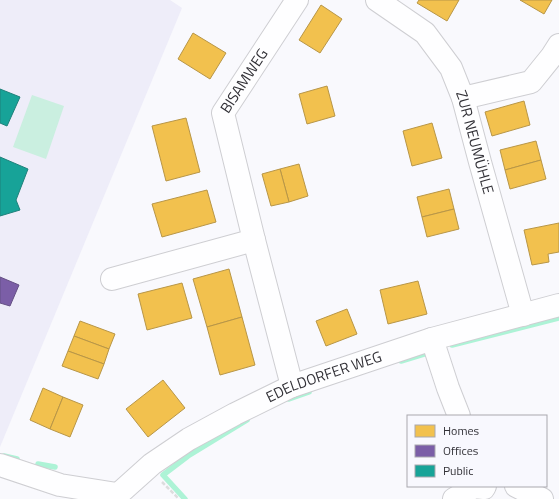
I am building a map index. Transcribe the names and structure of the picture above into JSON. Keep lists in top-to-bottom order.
{
  "streets": {
    "street": ["BISAMWEG", "ZUR NEUMÜHLE", "EDELDORFER WEG"]
  },
  "crossings": [
    ["BISAMWEG", "EDELDORFER WEG"],
    ["ZUR NEUMÜHLE", "EDELDORFER WEG"]
  ],
  "legend": ["Homes", "Offices", "Public"]
}
